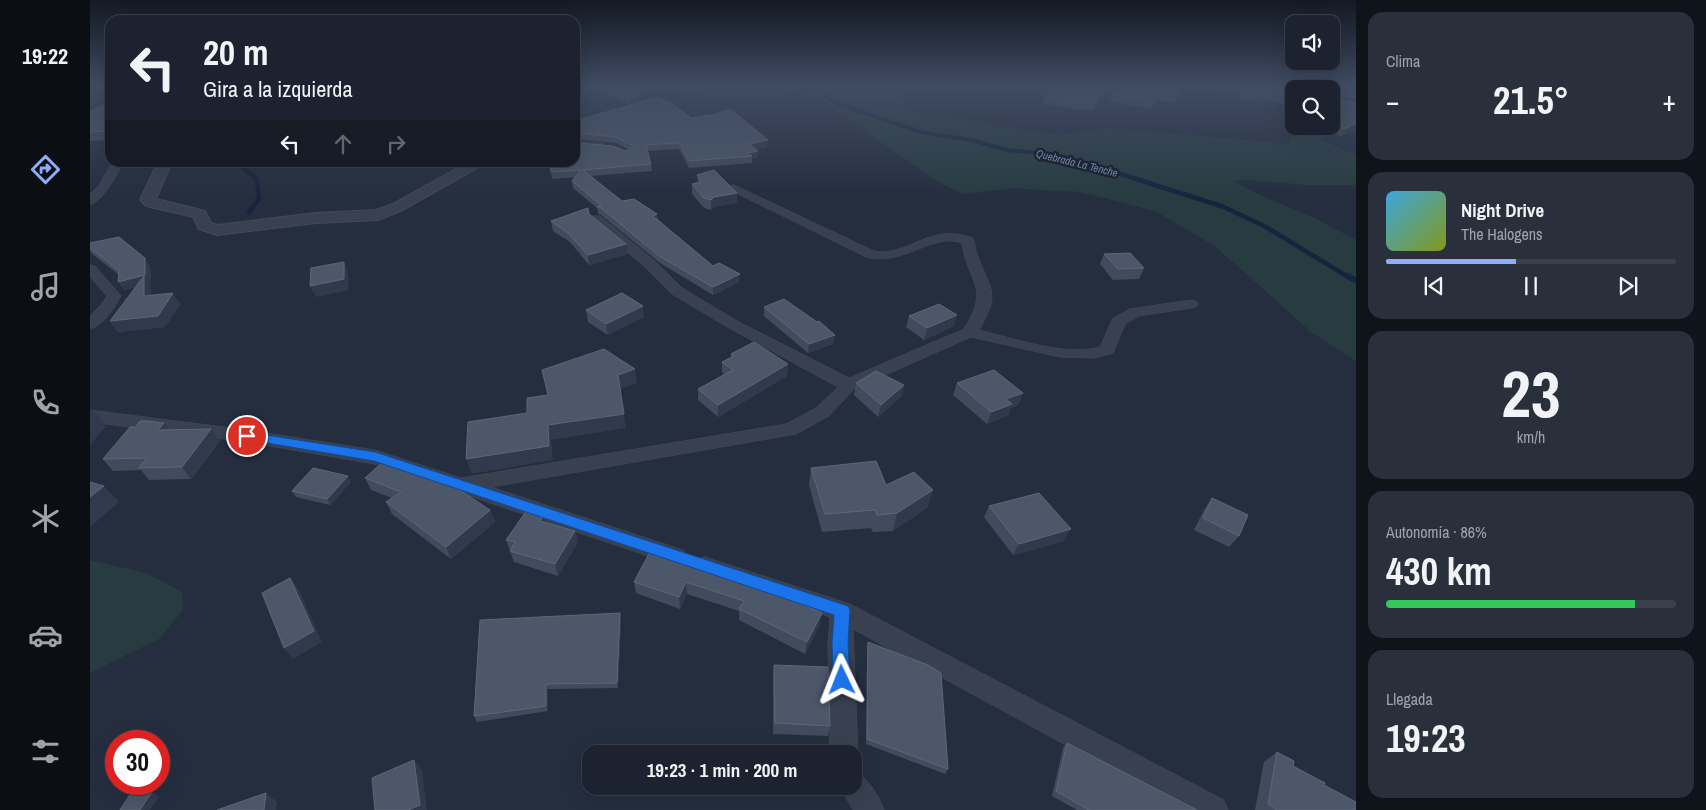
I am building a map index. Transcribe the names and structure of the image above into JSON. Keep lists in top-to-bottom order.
{
  "water": ["Quebrada La Tenche"],
  "page": {
    "tabs": "19:22",
    "tile": [
      "Clima",
      ["23", "km/h"],
      ["Autonomía · 86%", "430 km"],
      ["Llegada", "19:23"]
    ],
    "turn": ["20 m", "Gira a la izquierda"],
    "heat": ["−", "21.5°", "+"],
    "song": ["Night Drive", "The Halogens"],
    "limit": "30",
    "trip": "19:23 · 1 min · 200 m"
  }
}
